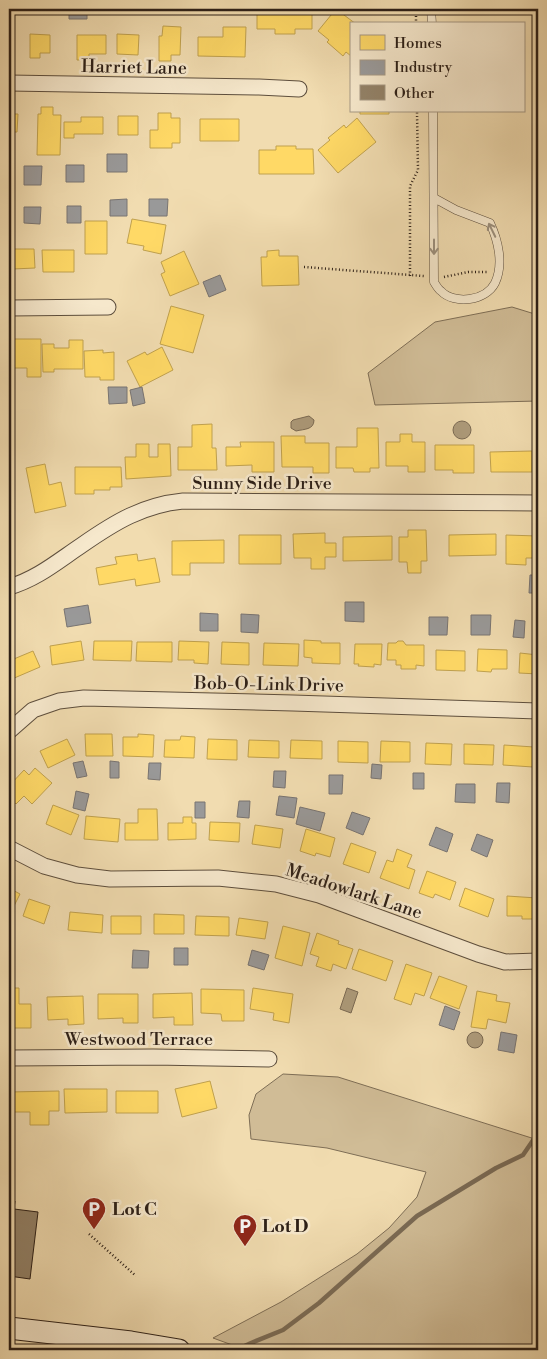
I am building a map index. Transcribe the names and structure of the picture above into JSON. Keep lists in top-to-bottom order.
{
  "streets": {
    "street": [
      "Harriet Lane",
      "Sunny Side Drive",
      "Bob-O-Link Drive",
      "Meadowlark Lane",
      "Westwood Terrace"
    ]
  },
  "places": {
    "parking": ["Lot C", "Lot D"]
  },
  "legend": ["Homes", "Industry", "Other"]
}
